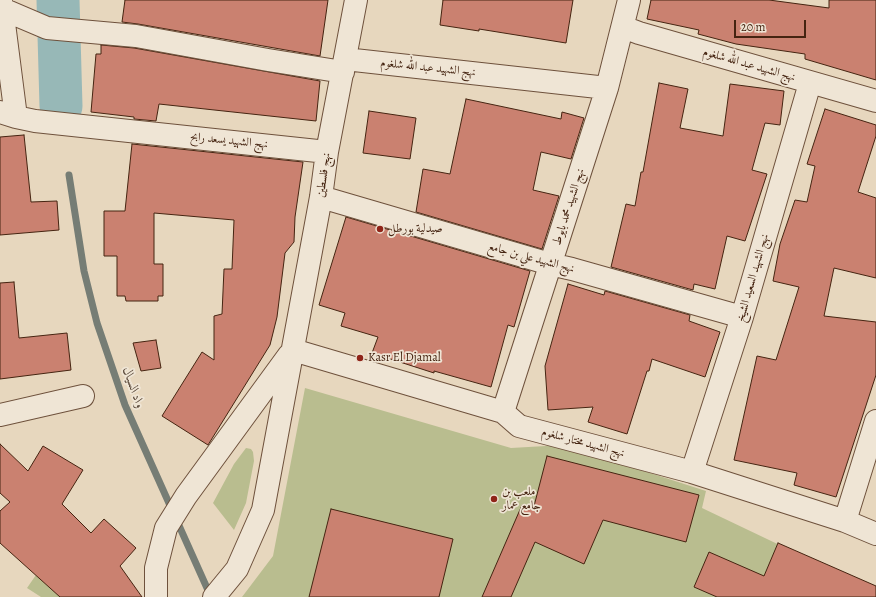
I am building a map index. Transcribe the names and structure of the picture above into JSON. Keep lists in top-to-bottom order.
{
  "streets": {
    "street": [
      "نهج الشهيد عبد الله شلغوم",
      "نهج الشهيد يسعد رابح",
      "نهج فلسطين",
      "نهج الشهيد محمد بايوط",
      "نهج الشهيد علي بن جامع",
      "نهج الشهيد السعيد الشيخ",
      "نهج الشهيد مختار شلغوم"
    ]
  },
  "crossings": [
    ["نهج الشهيد عبد الله شلغوم", "نهج فلسطين"],
    ["نهج الشهيد عبد الله شلغوم", "نهج الشهيد محمد بايوط"],
    ["نهج الشهيد عبد الله شلغوم", "نهج الشهيد السعيد الشيخ"],
    ["نهج الشهيد يسعد رابح", "نهج فلسطين"],
    ["نهج فلسطين", "نهج الشهيد علي بن جامع"],
    ["نهج فلسطين", "نهج الشهيد مختار شلغوم"],
    ["نهج الشهيد محمد بايوط", "نهج الشهيد علي بن جامع"],
    ["نهج الشهيد محمد بايوط", "نهج الشهيد مختار شلغوم"],
    ["نهج الشهيد علي بن جامع", "نهج الشهيد السعيد الشيخ"],
    ["نهج الشهيد السعيد الشيخ", "نهج الشهيد مختار شلغوم"]
  ],
  "water": ["واد السيال"],
  "places": ["صيدلية بورطل", "Kasr El Djamal", "ملعب بن جامع عمار"],
  "scale_bar": "20 m"
}
